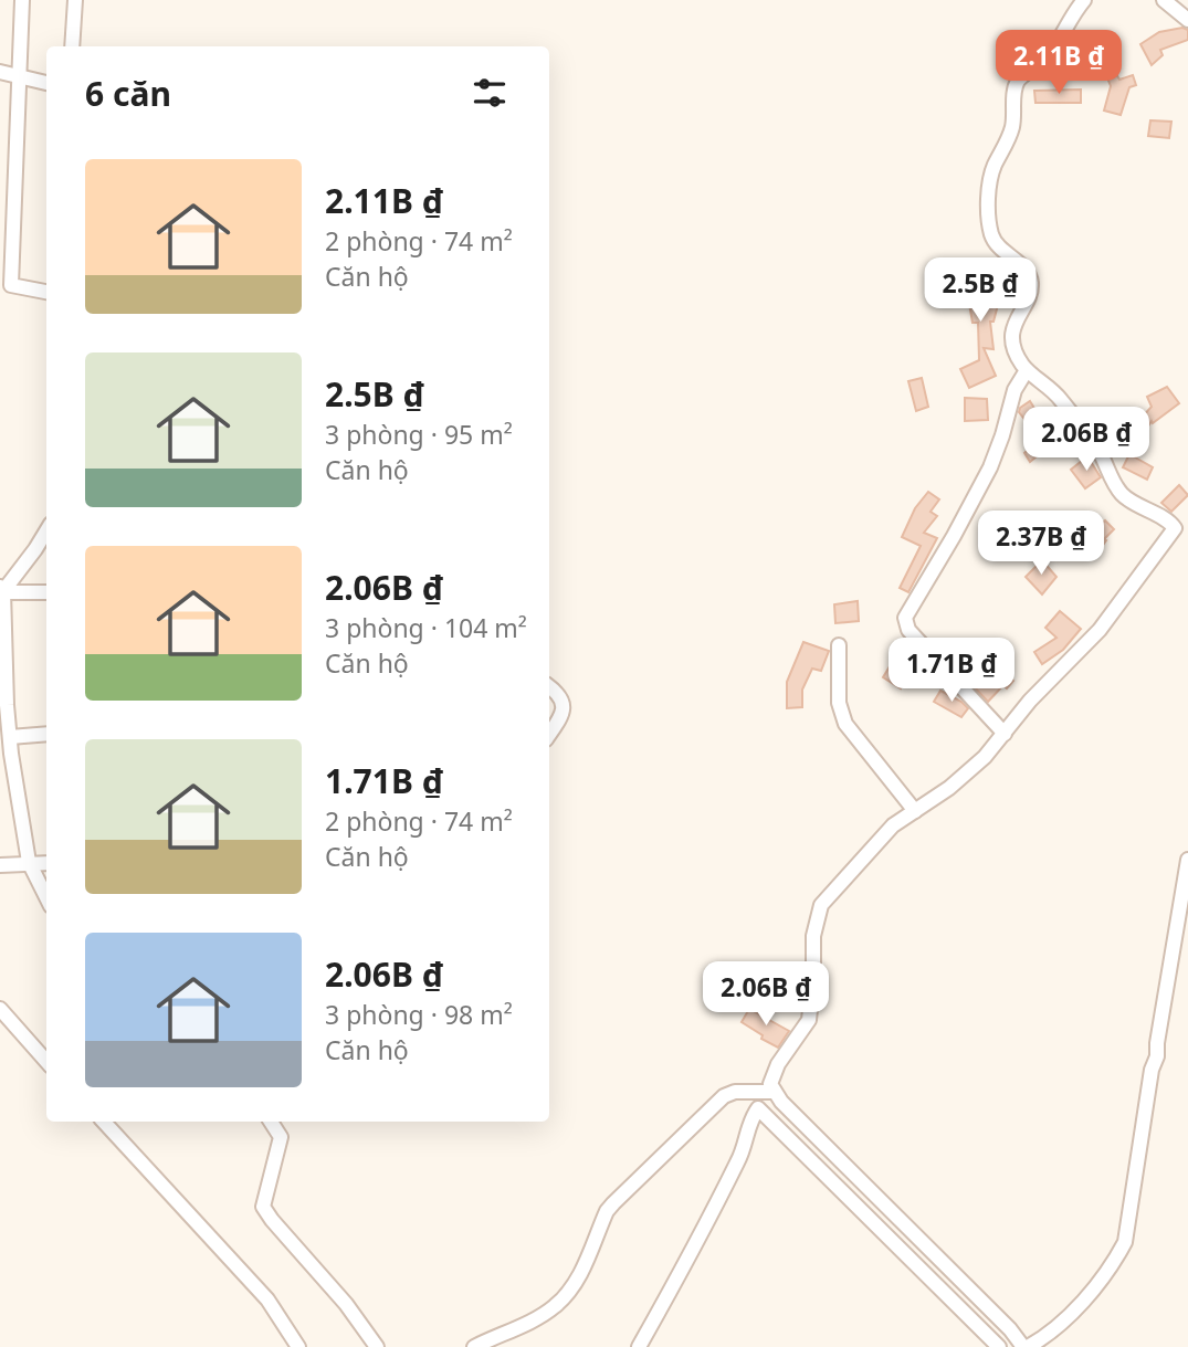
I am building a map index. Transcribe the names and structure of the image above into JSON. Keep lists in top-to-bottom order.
{
  "page": {
    "price": [
      "2.11B ₫",
      "2.5B ₫",
      "2.06B ₫",
      "2.37B ₫",
      "1.71B ₫",
      "2.06B ₫"
    ],
    "heading": "6 căn",
    "list": [
      {
        "name": "2.11B ₫",
        "note": "2 phòng · 74 m² · Căn hộ"
      },
      {
        "name": "2.5B ₫",
        "note": "3 phòng · 95 m² · Căn hộ"
      },
      {
        "name": "2.06B ₫",
        "note": "3 phòng · 104 m² · Căn hộ"
      },
      {
        "name": "1.71B ₫",
        "note": "2 phòng · 74 m² · Căn hộ"
      },
      {
        "name": "2.06B ₫",
        "note": "3 phòng · 98 m² · Căn hộ"
      }
    ]
  }
}
